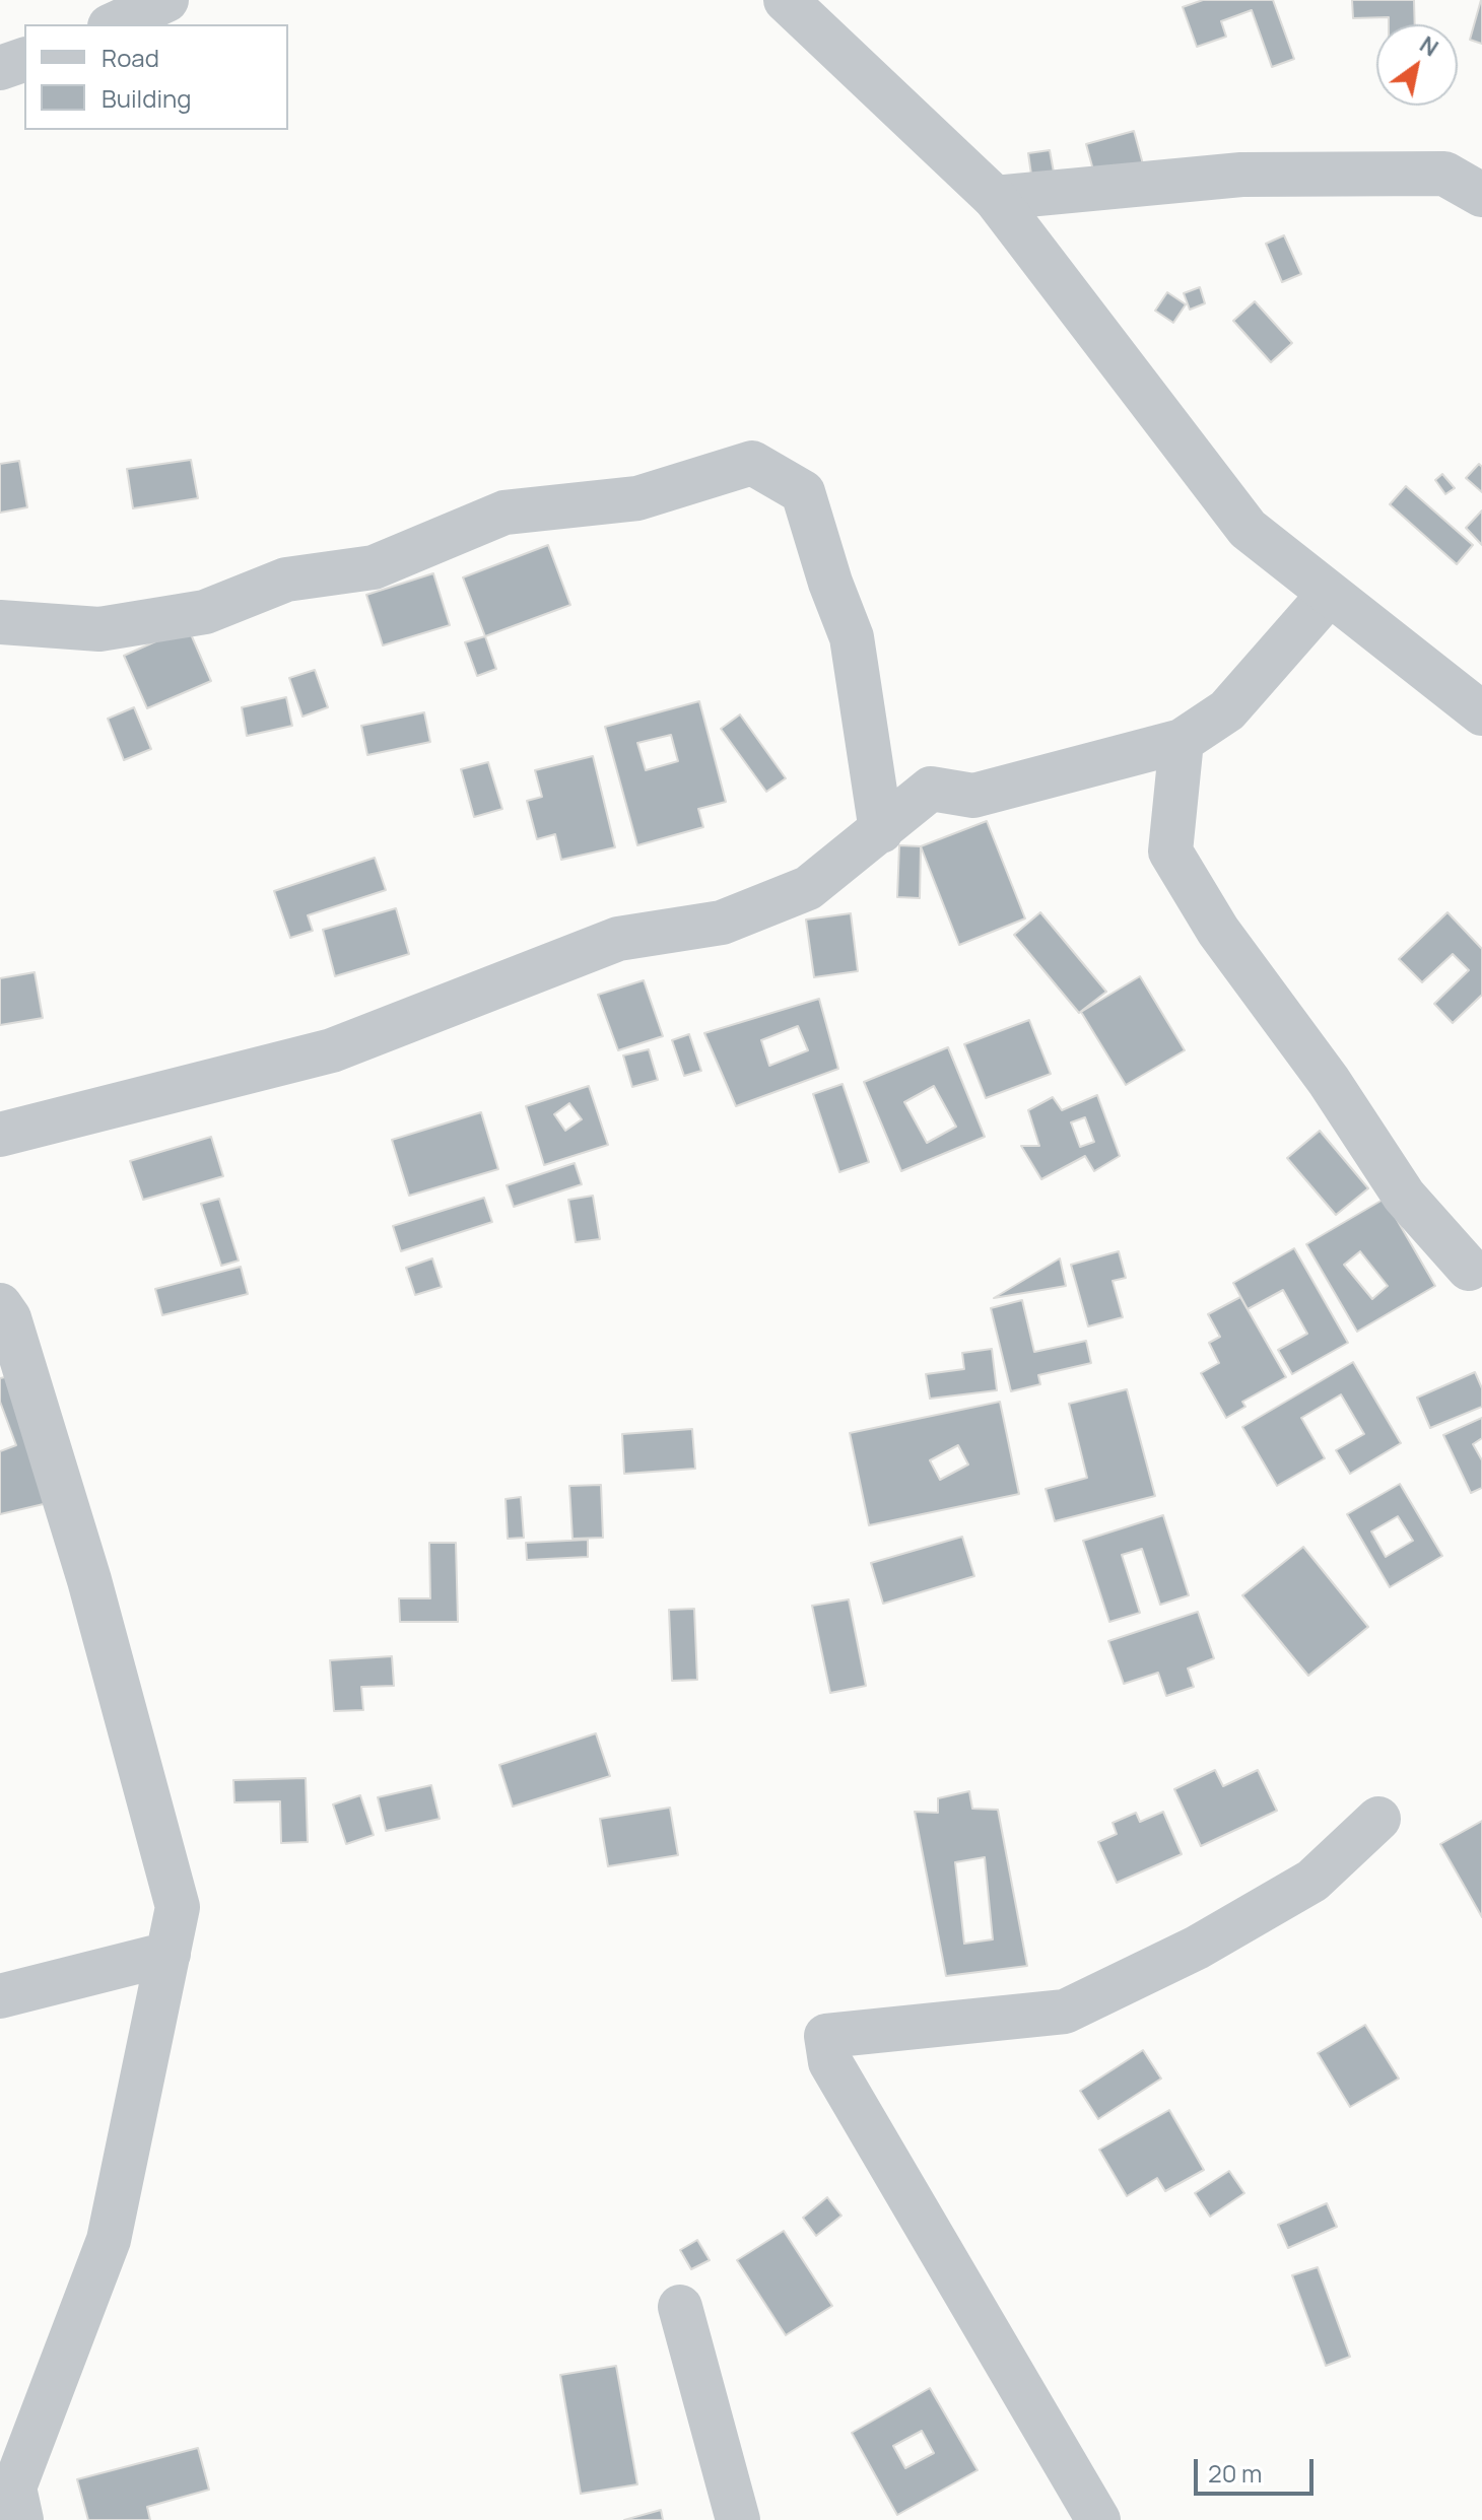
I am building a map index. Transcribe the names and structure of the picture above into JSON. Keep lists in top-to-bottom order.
{
  "legend": ["Road", "Building"],
  "scale_bar": "20 m",
  "north": "top right"
}
